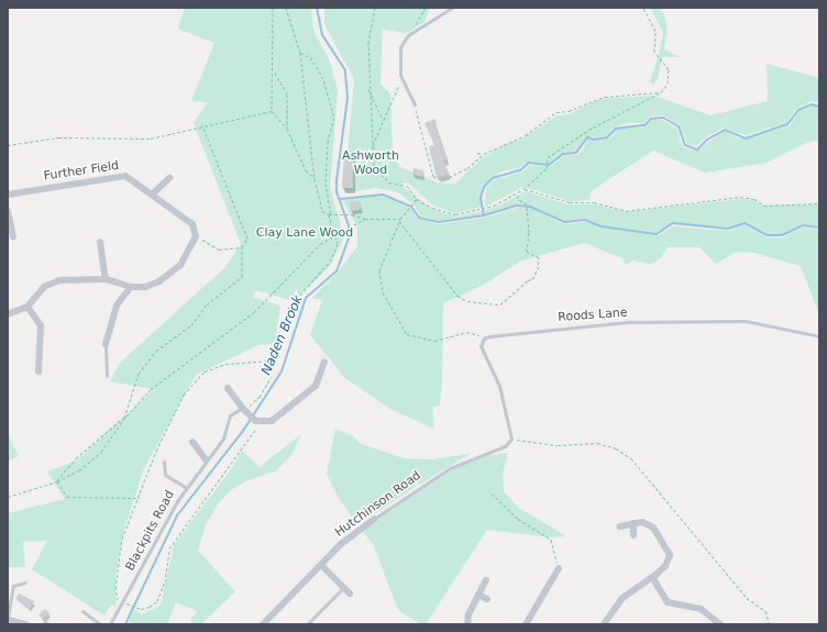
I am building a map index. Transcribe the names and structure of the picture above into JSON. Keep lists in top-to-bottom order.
{
  "streets": {
    "street": ["Further Field", "Hutchinson Road"],
    "lane": ["Roods Lane", "Blackpits Road"]
  },
  "water": ["Naden Brook"],
  "parks": ["Ashworth Wood", "Clay Lane Wood"]
}
